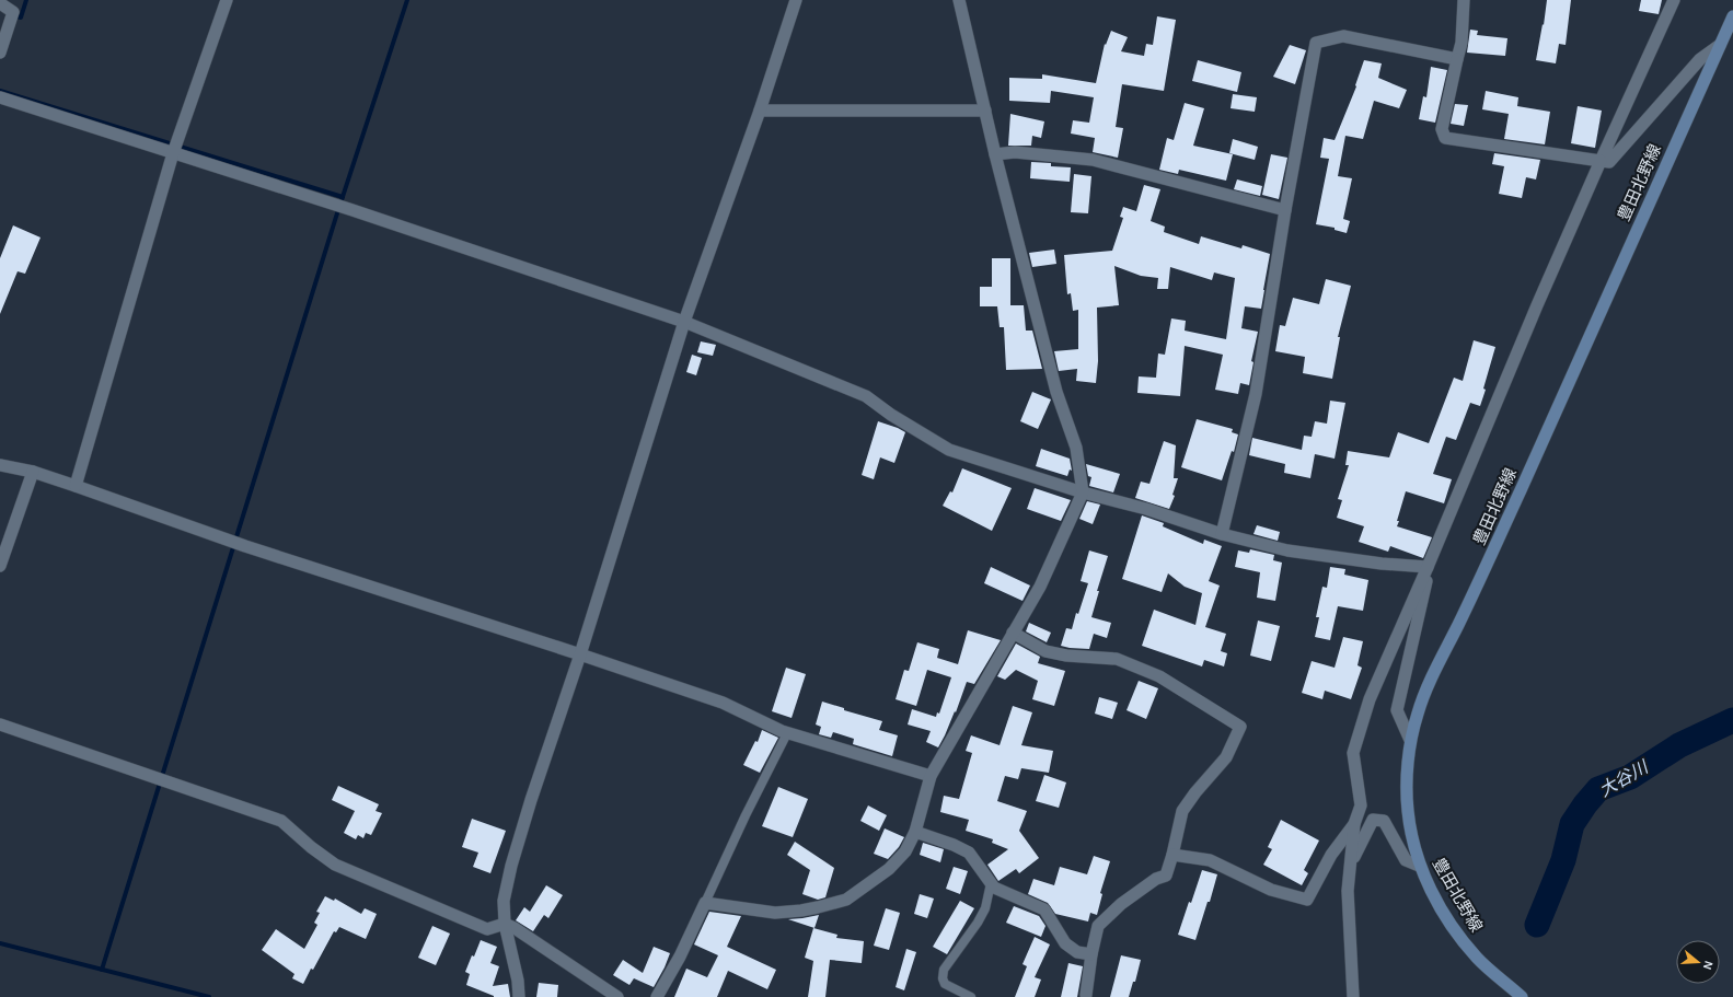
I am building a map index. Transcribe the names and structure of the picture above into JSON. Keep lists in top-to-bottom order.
{
  "streets": {
    "main road": ["豊田北野線"]
  },
  "water": ["大谷川"],
  "north": "right"
}
